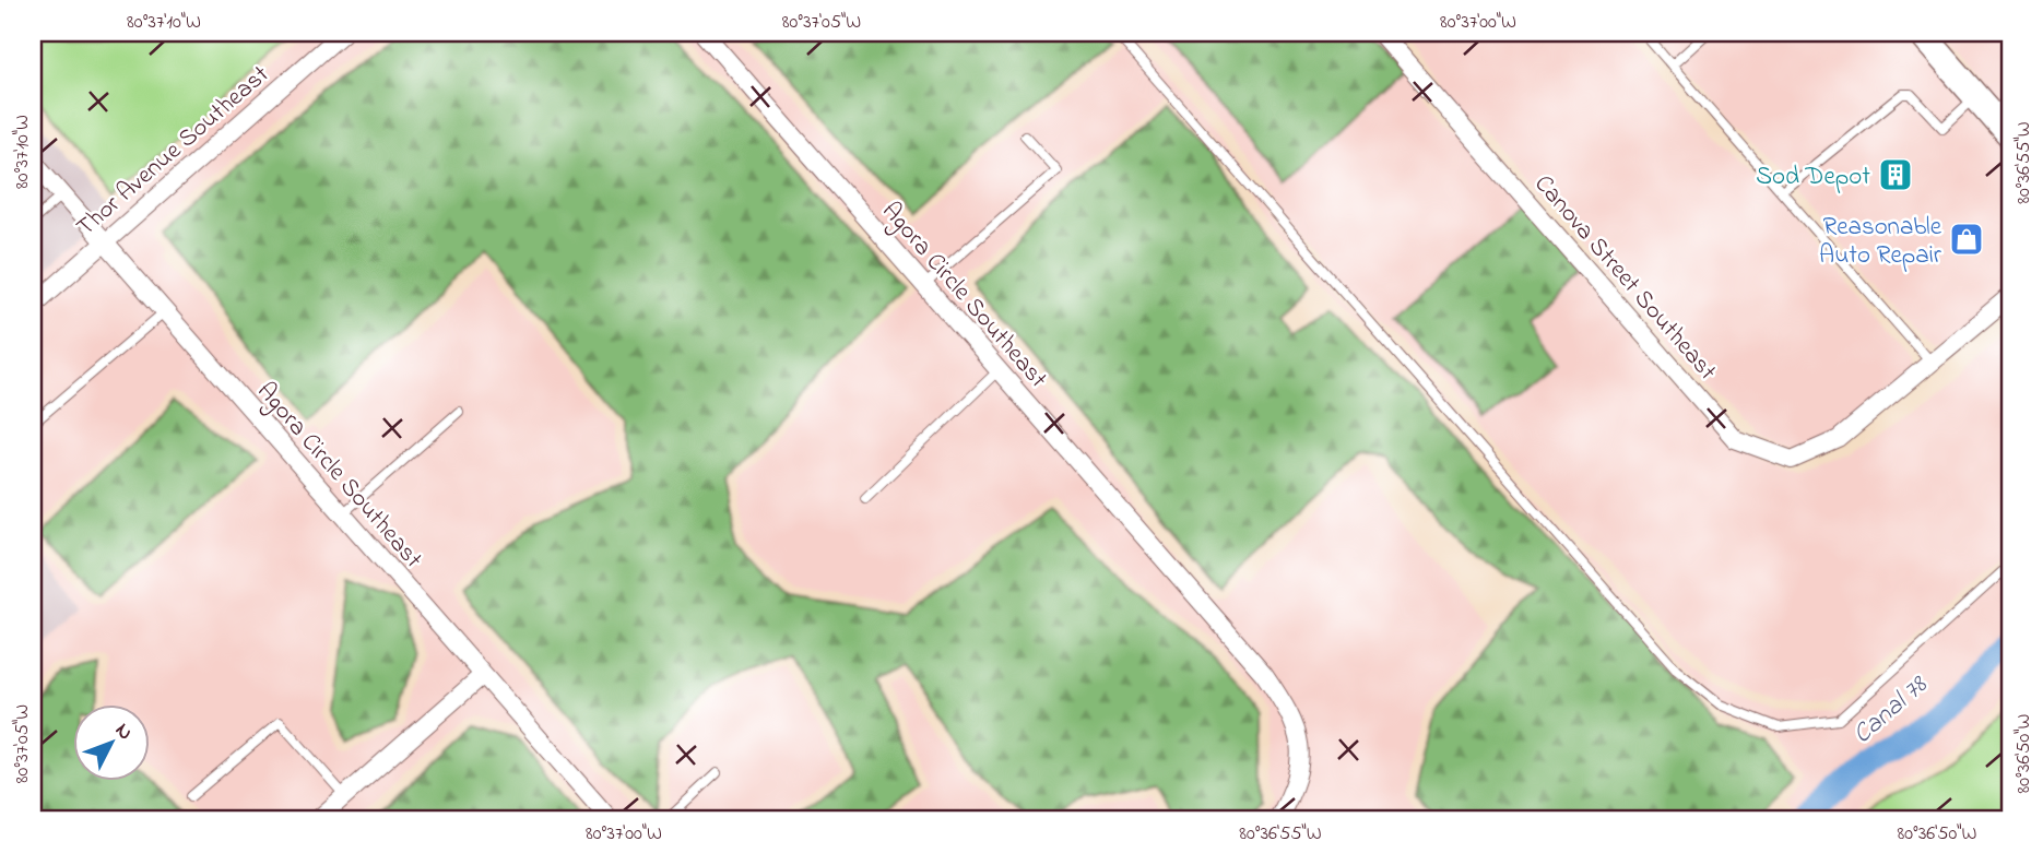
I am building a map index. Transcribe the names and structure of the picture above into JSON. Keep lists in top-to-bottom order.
{
  "streets": {
    "street": ["Thor Avenue Southeast", "Canova Street Southeast", "Agora Circle Southeast"]
  },
  "crossings": [
    ["Thor Avenue Southeast", "Agora Circle Southeast"]
  ],
  "water": ["Canal 78"],
  "places": {
    "building": ["Sod Depot"],
    "shop": ["Reasonable Auto Repair"]
  },
  "north": "top right",
  "coordinates": [
    "80°37'10\"W",
    "80°37'05\"W",
    "80°37'00\"W",
    "80°36'55\"W",
    "80°36'50\"W"
  ]
}
